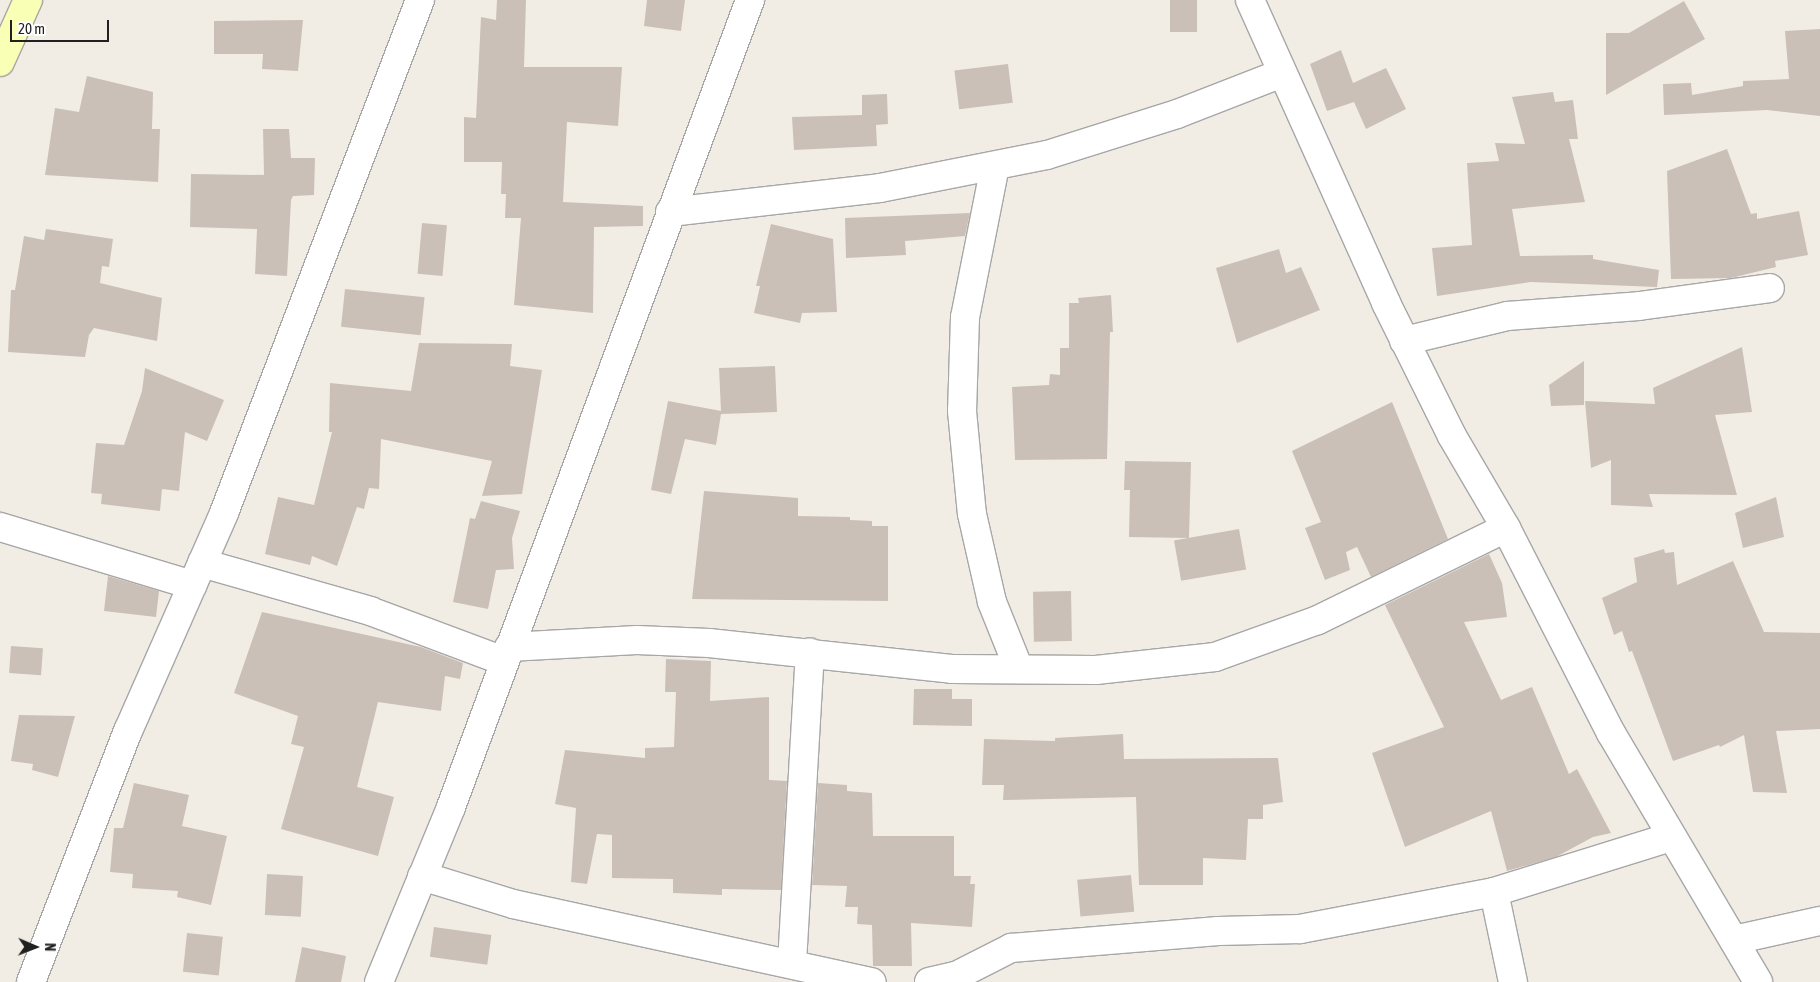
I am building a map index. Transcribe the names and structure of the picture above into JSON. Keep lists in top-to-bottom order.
{
  "scale_bar": "20 m",
  "north": "right"
}
